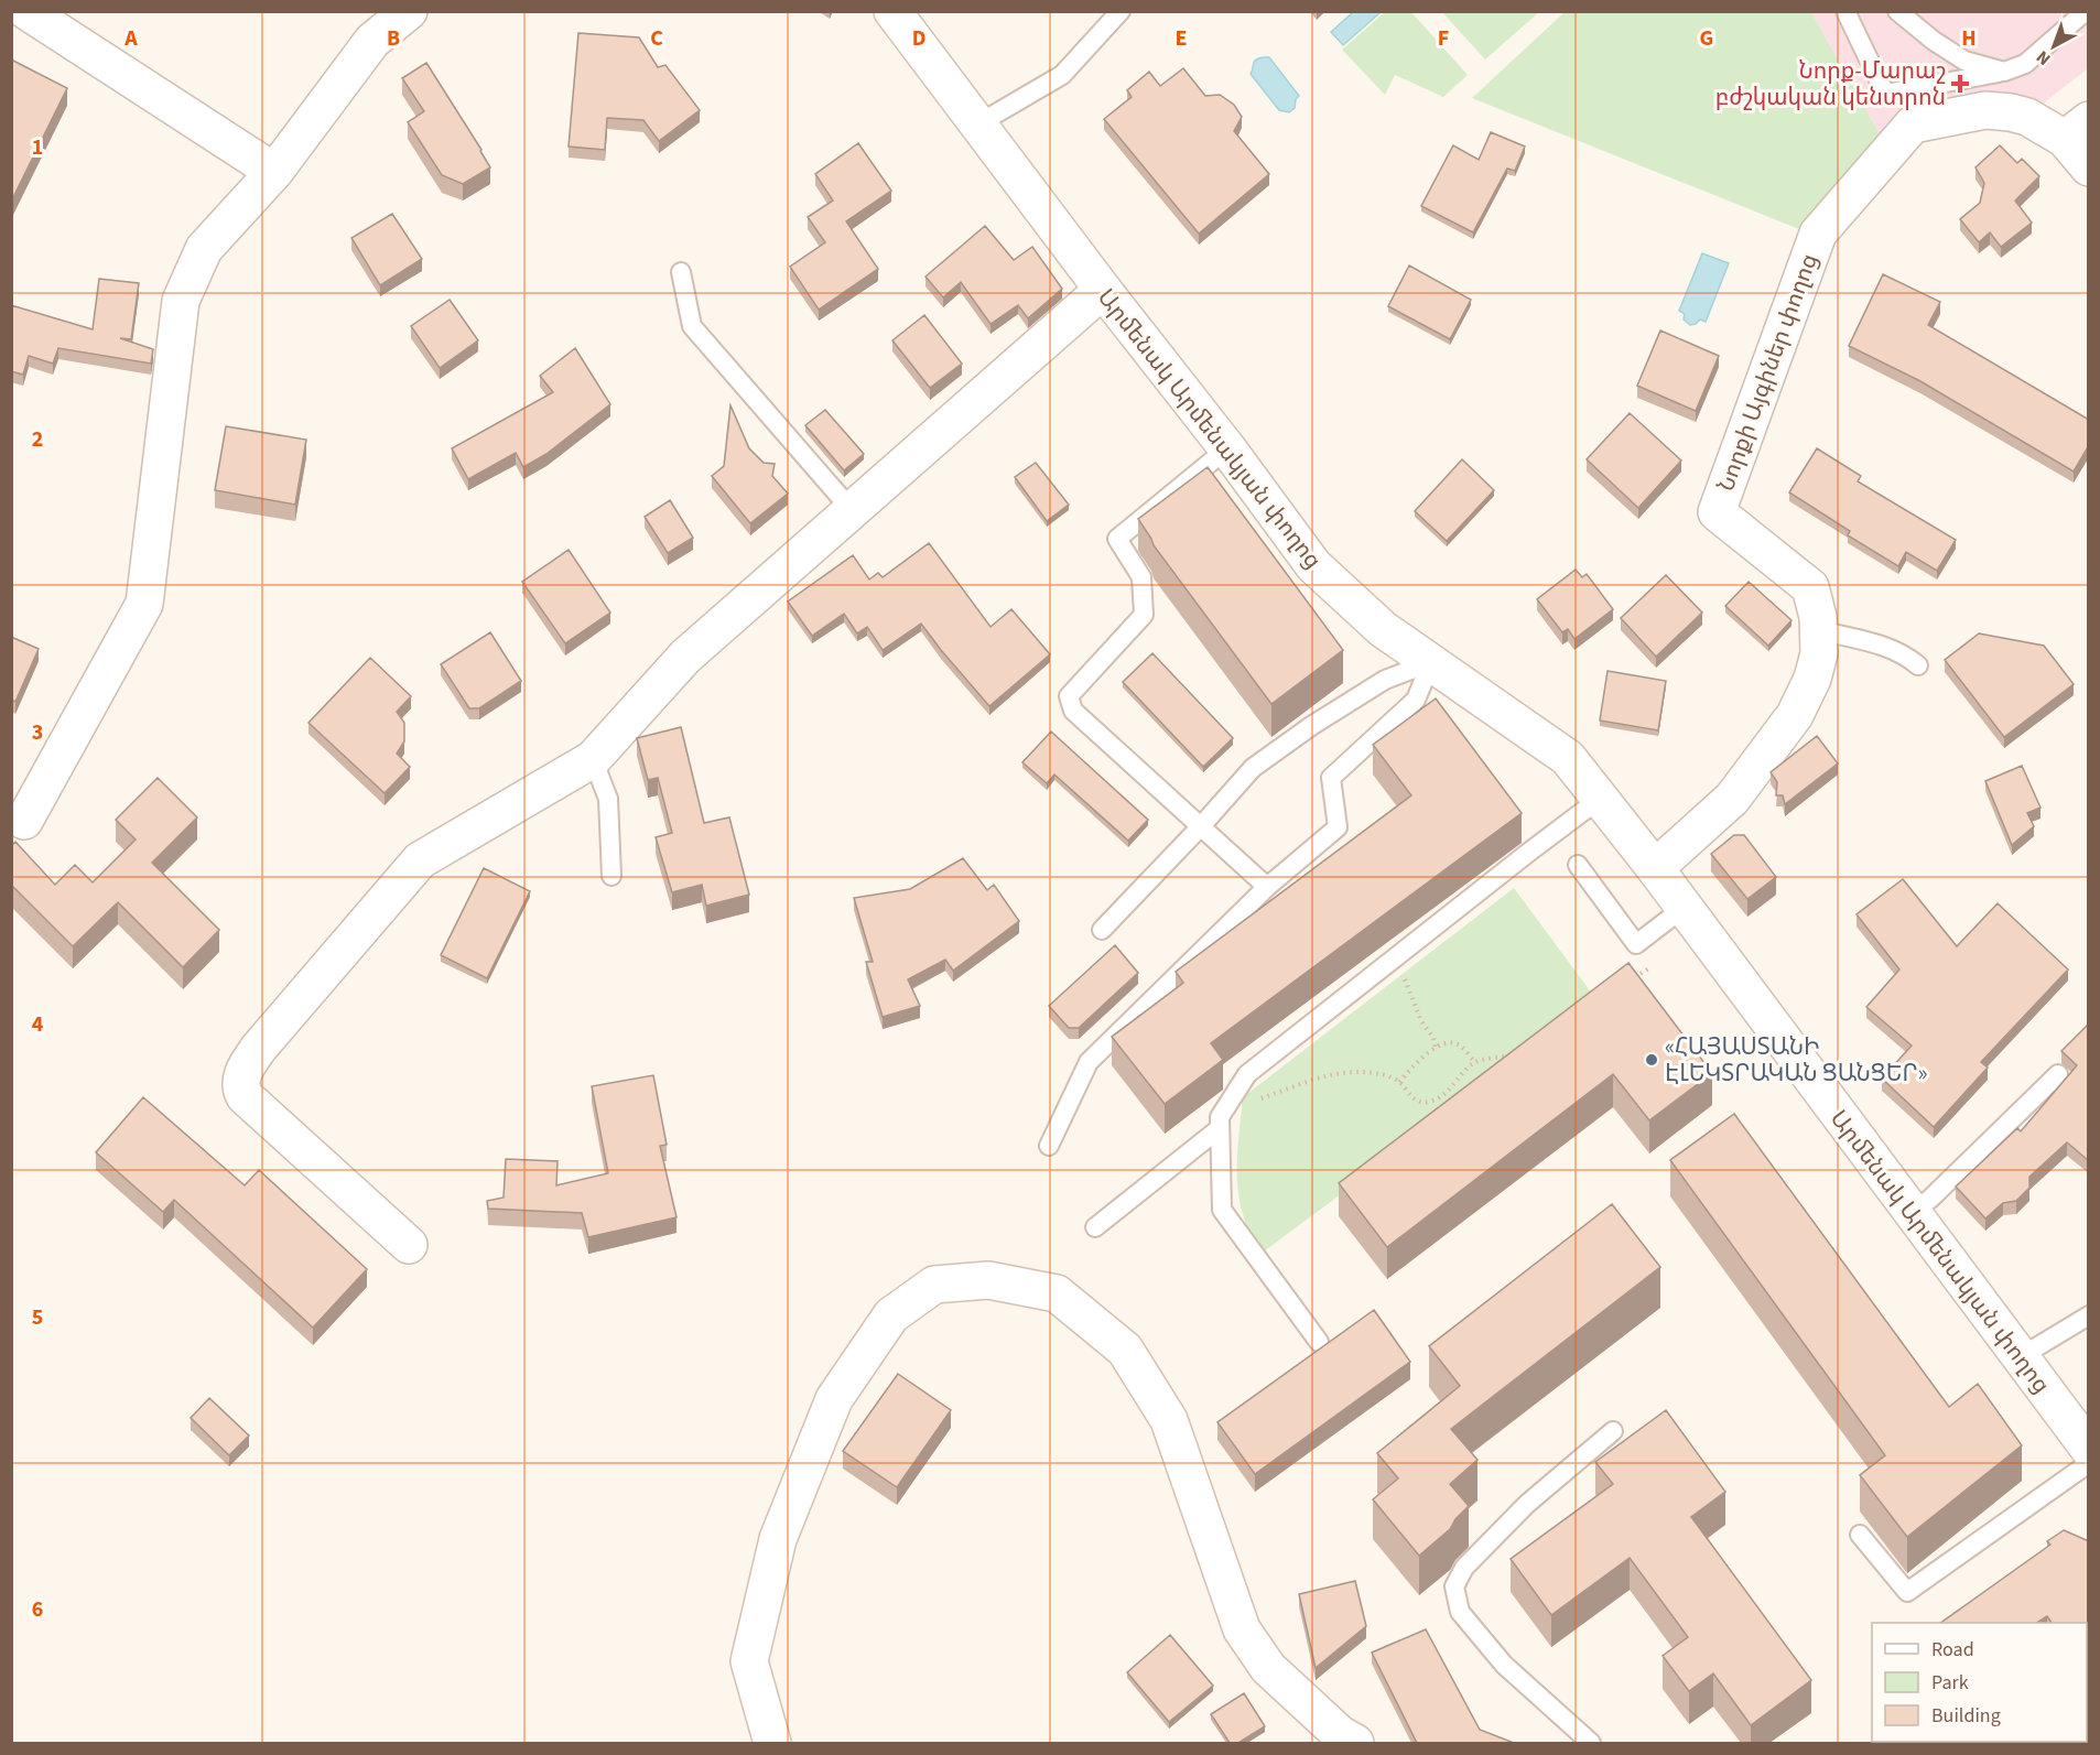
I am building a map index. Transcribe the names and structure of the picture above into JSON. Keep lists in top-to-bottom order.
{
  "streets": {
    "street": ["Նորքի Այգիներ փողոց", "Արմենակ Արմենակյան փողոց"]
  },
  "crossings": [
    ["Նորքի Այգիներ փողոց", "Արմենակ Արմենակյան փողոց"]
  ],
  "places": {
    "health": ["Նորք-Մարաշ բժշկական կենտրոն"],
    "other": ["«ՀԱՅԱՍՏԱՆԻ ԷԼԵԿՏՐԱԿԱՆ ՑԱՆՑԵՐ»"]
  },
  "legend": ["Road", "Park", "Building"],
  "north": "bottom left",
  "grid": {
    "columns": [
      "A",
      "B",
      "C",
      "D",
      "E",
      "F",
      "G",
      "H"
    ],
    "rows": [
      "1",
      "2",
      "3",
      "4",
      "5",
      "6"
    ]
  }
}
